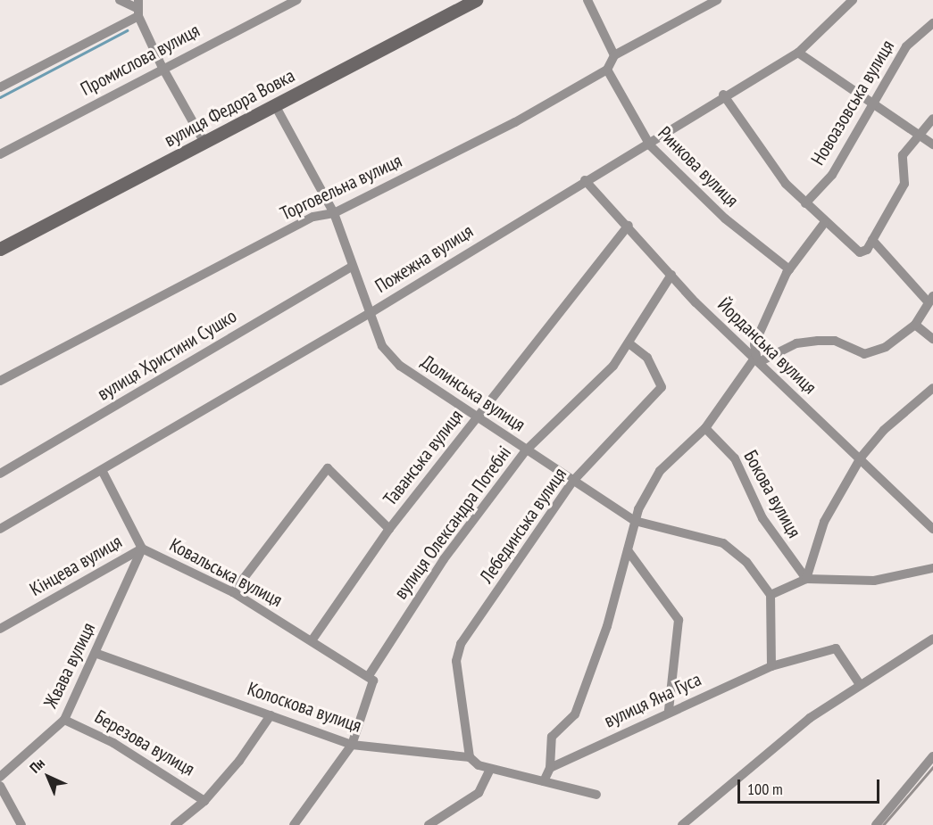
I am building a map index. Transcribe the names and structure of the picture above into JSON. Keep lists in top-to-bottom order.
{
  "streets": {
    "street": [
      "Промислова вулиця",
      "Новоазовська вулиця",
      "вулиця Федора Вовка",
      "Ринкова вулиця",
      "Торговельна вулиця",
      "Пожежна вулиця",
      "Йорданська вулиця",
      "вулиця Христини Сушко",
      "Долинська вулиця",
      "Таванська вулиця",
      "Бокова вулиця",
      "вулиця Олександра Потебні",
      "Лебединська вулиця",
      "Кінцева вулиця",
      "Ковальська вулиця",
      "Жвава вулиця",
      "вулиця Яна Гуса",
      "Колоскова вулиця",
      "Березова вулиця"
    ]
  },
  "crossings": [
    ["вулиця Федора Вовка", "Долинська вулиця"],
    ["Ринкова вулиця", "Торговельна вулиця"],
    ["Ринкова вулиця", "Пожежна вулиця"],
    ["Торговельна вулиця", "Долинська вулиця"],
    ["Пожежна вулиця", "Йорданська вулиця"],
    ["Пожежна вулиця", "Долинська вулиця"],
    ["Пожежна вулиця", "Ковальська вулиця"],
    ["Йорданська вулиця", "Таванська вулиця"],
    ["Йорданська вулиця", "вулиця Олександра Потебні"],
    ["вулиця Христини Сушко", "Долинська вулиця"],
    ["Долинська вулиця", "Таванська вулиця"],
    ["Долинська вулиця", "вулиця Олександра Потебні"],
    ["Долинська вулиця", "Лебединська вулиця"],
    ["Таванська вулиця", "Ковальська вулиця"],
    ["вулиця Олександра Потебні", "Лебединська вулиця"],
    ["вулиця Олександра Потебні", "Ковальська вулиця"],
    ["Лебединська вулиця", "Колоскова вулиця"],
    ["Кінцева вулиця", "Ковальська вулиця"],
    ["Кінцева вулиця", "Жвава вулиця"],
    ["Ковальська вулиця", "Жвава вулиця"],
    ["Жвава вулиця", "Колоскова вулиця"],
    ["Жвава вулиця", "Березова вулиця"],
    ["Колоскова вулиця", "Березова вулиця"]
  ],
  "scale_bar": "100 m",
  "north": "top left"
}
